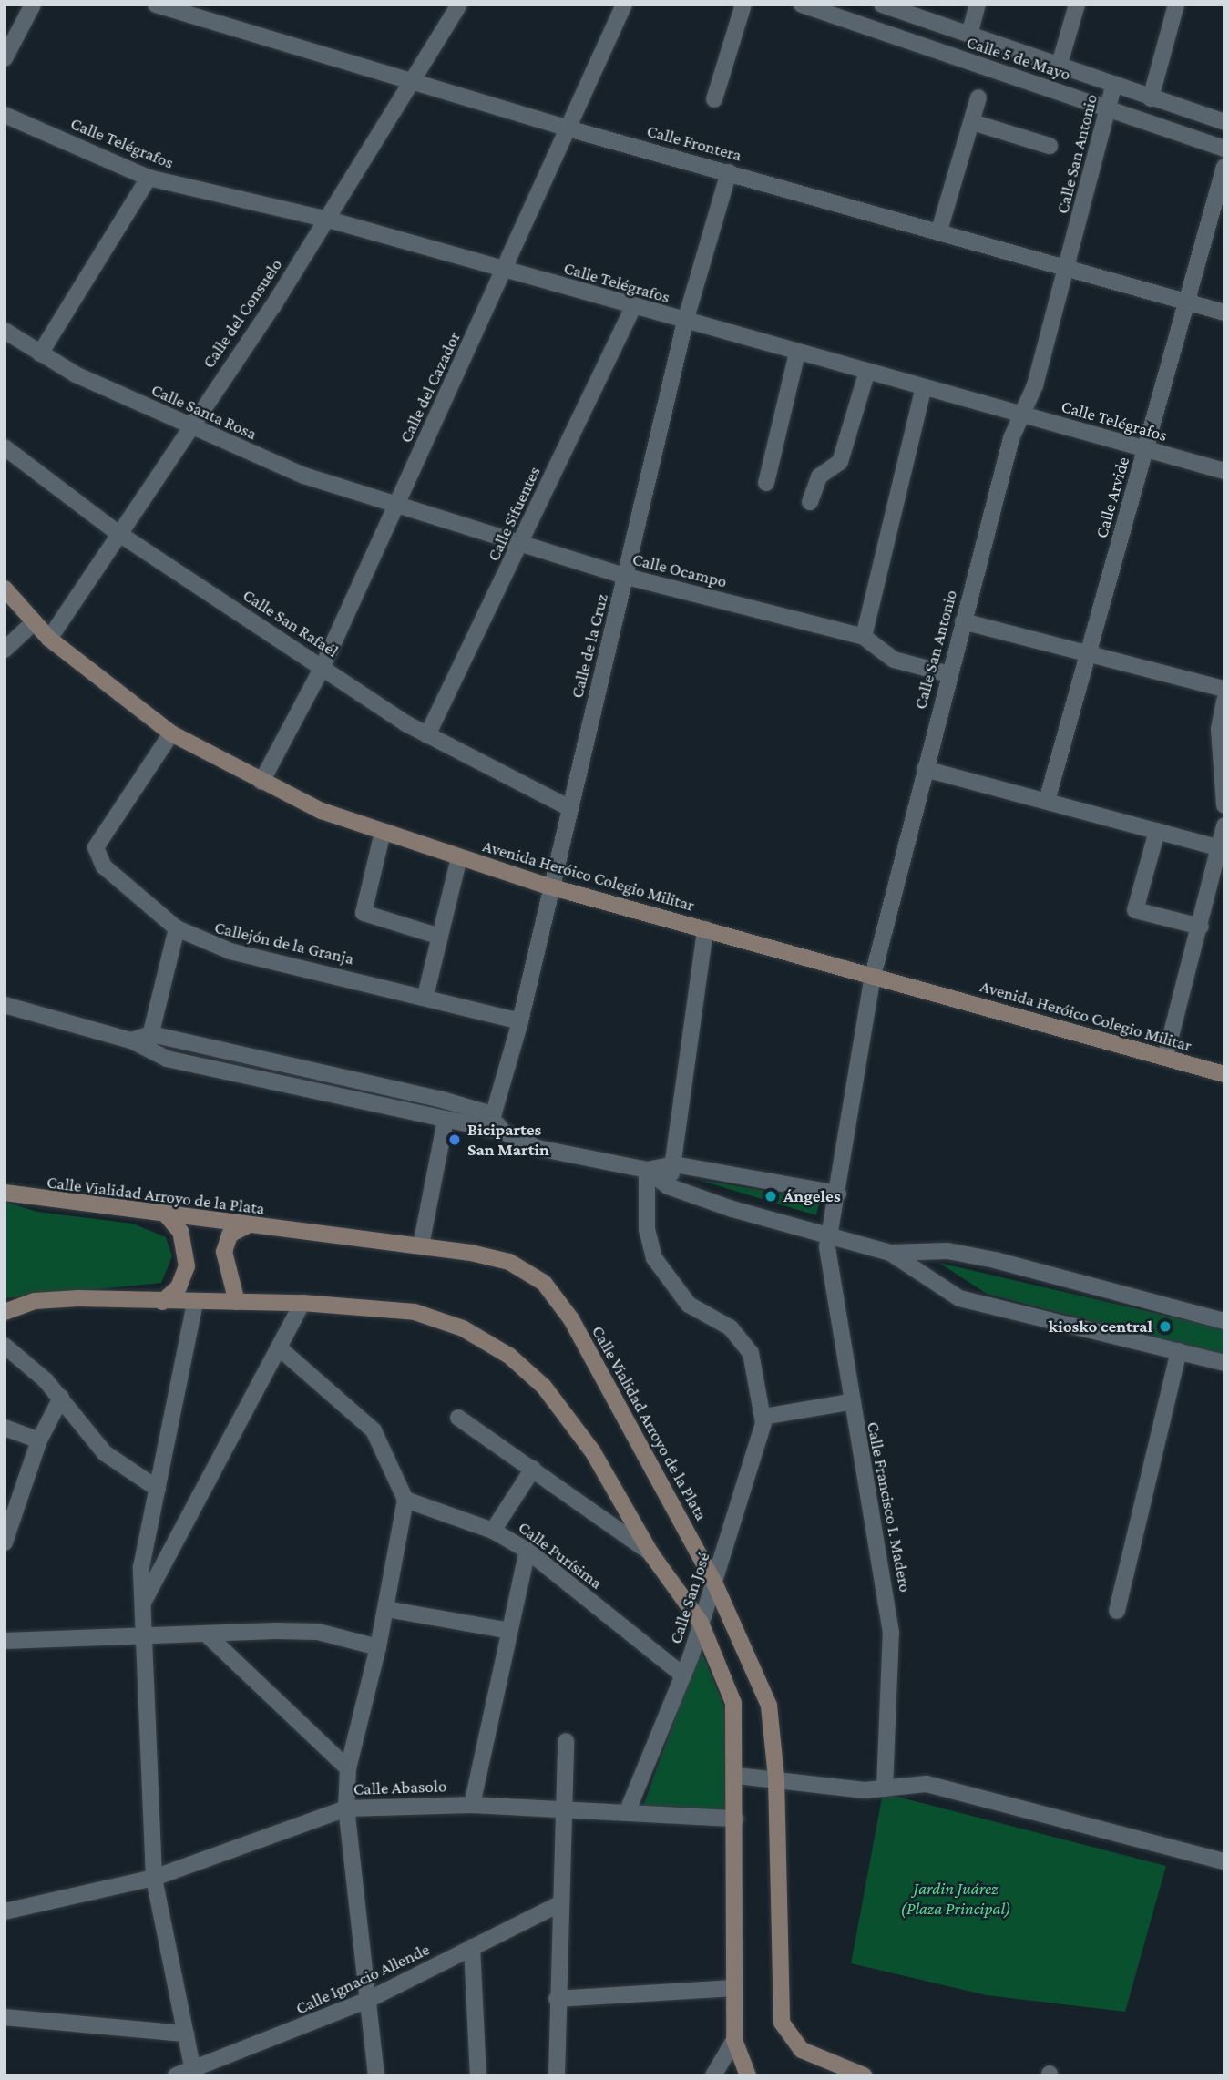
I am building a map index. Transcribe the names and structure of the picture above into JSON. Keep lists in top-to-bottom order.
{
  "streets": {
    "main road": ["Avenida Heróico Colegio Militar", "Calle Vialidad Arroyo de la Plata"],
    "street": [
      "Calle 5 de Mayo",
      "Calle Telégrafos",
      "Calle Frontera",
      "Calle San Antonio",
      "Calle del Consuelo",
      "Calle del Cazador",
      "Calle Santa Rosa",
      "Calle Arvide",
      "Calle Sifuentes",
      "Calle Ocampo",
      "Calle San Rafaél",
      "Calle de la Cruz",
      "Callejón de la Granja",
      "Calle Francisco I. Madero",
      "Calle Purísima",
      "Calle San José",
      "Calle Abasolo",
      "Calle Ignacio Allende"
    ]
  },
  "crossings": [
    ["Calle 5 de Mayo", "Calle San Antonio"],
    ["Calle Telégrafos", "Calle San Antonio"],
    ["Calle Telégrafos", "Calle del Consuelo"],
    ["Calle Telégrafos", "Calle del Cazador"],
    ["Calle Telégrafos", "Calle Arvide"],
    ["Calle Telégrafos", "Calle Sifuentes"],
    ["Calle Telégrafos", "Calle de la Cruz"],
    ["Calle Frontera", "Calle San Antonio"],
    ["Calle Frontera", "Calle del Consuelo"],
    ["Calle Frontera", "Calle del Cazador"],
    ["Calle Frontera", "Calle Arvide"],
    ["Calle Frontera", "Calle de la Cruz"],
    ["Calle San Antonio", "Calle Ocampo"],
    ["Calle San Antonio", "Avenida Heróico Colegio Militar"],
    ["Calle San Antonio", "Calle Francisco I. Madero"],
    ["Calle del Consuelo", "Calle Santa Rosa"],
    ["Calle del Consuelo", "Calle San Rafaél"],
    ["Calle del Consuelo", "Avenida Heróico Colegio Militar"],
    ["Calle del Cazador", "Calle Santa Rosa"],
    ["Calle del Cazador", "Calle Ocampo"],
    ["Calle del Cazador", "Calle San Rafaél"],
    ["Calle del Cazador", "Avenida Heróico Colegio Militar"],
    ["Calle Santa Rosa", "Calle Ocampo"],
    ["Calle Sifuentes", "Calle Ocampo"],
    ["Calle Sifuentes", "Calle San Rafaél"],
    ["Calle Ocampo", "Calle de la Cruz"],
    ["Calle San Rafaél", "Calle de la Cruz"],
    ["Calle de la Cruz", "Avenida Heróico Colegio Militar"],
    ["Calle de la Cruz", "Callejón de la Granja"],
    ["Avenida Heróico Colegio Militar", "Callejón de la Granja"],
    ["Calle Vialidad Arroyo de la Plata", "Calle San José"],
    ["Calle Purísima", "Calle San José"],
    ["Calle San José", "Calle Abasolo"]
  ],
  "parks": ["Jardin Juárez (Plaza Principal)"],
  "places": ["Bicipartes San Martin", "Ángeles", "kiosko central"]
}
